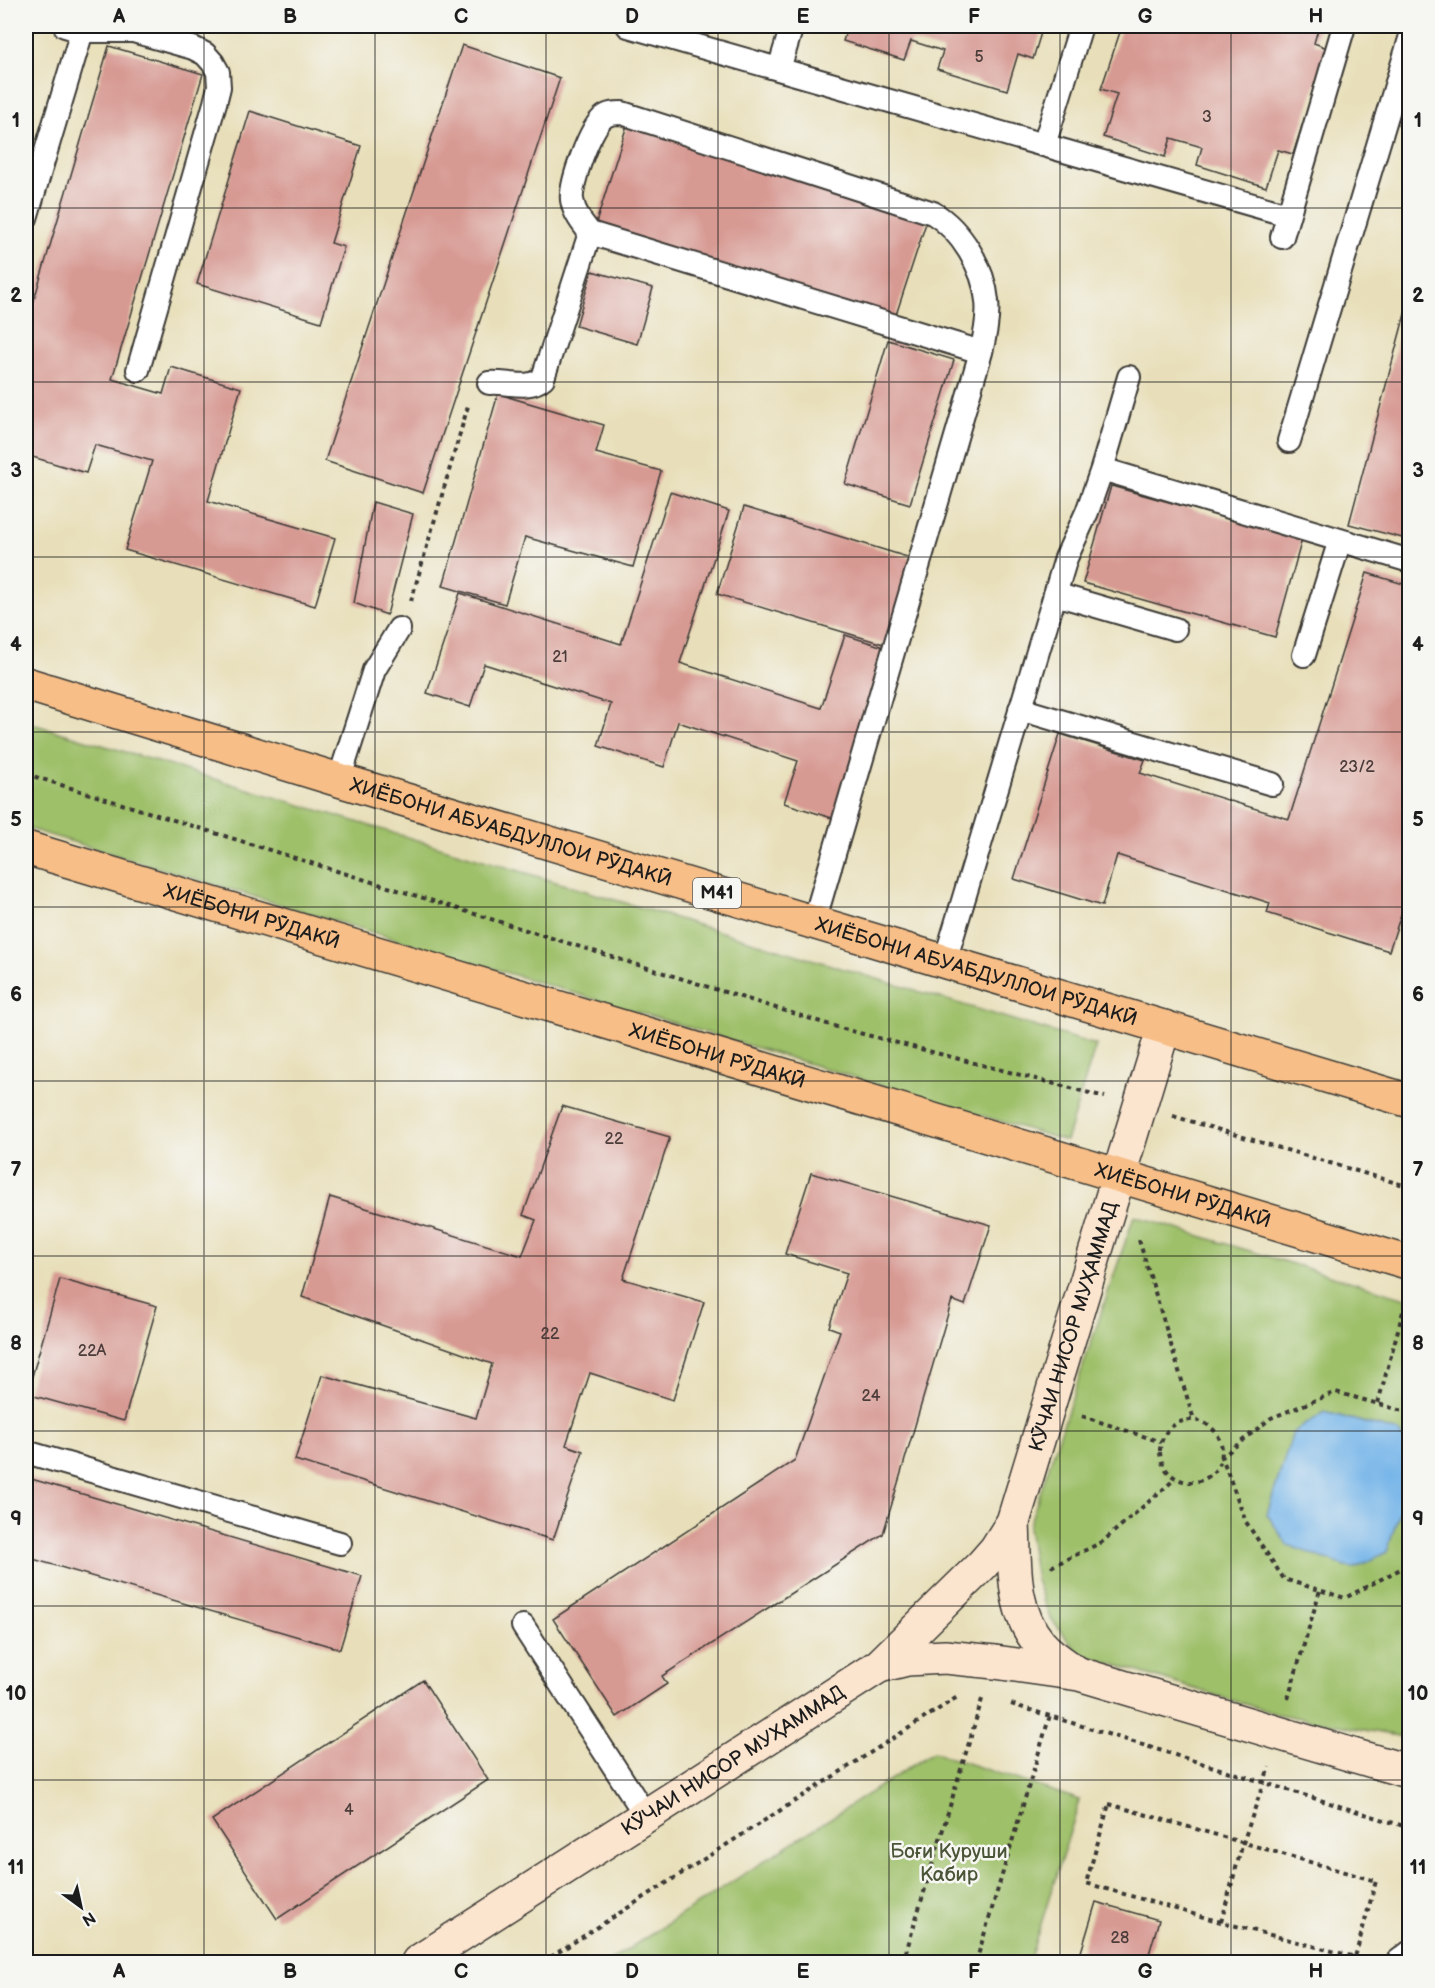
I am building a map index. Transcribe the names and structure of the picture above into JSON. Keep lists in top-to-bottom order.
{
  "streets": {
    "highway": ["ХИЁБОНИ АБУАБДУЛЛОИ РӮДАКӢ", "M41", "ХИЁБОНИ РӮДАКӢ"],
    "street": ["КӮЧАИ НИСОР МУҲАММАД"]
  },
  "crossings": [
    ["ХИЁБОНИ АБУАБДУЛЛОИ РӮДАКӢ", "КӮЧАИ НИСОР МУҲАММАД"],
    ["ХИЁБОНИ РӮДАКӢ", "КӮЧАИ НИСОР МУҲАММАД"]
  ],
  "parks": ["Боғи Куруши Кабир"],
  "house_numbers": [
    "5",
    "3",
    "21",
    "23/2",
    "22",
    "22",
    "22А",
    "24",
    "4",
    "28"
  ],
  "north": "bottom right",
  "grid": {
    "columns": [
      "A",
      "B",
      "C",
      "D",
      "E",
      "F",
      "G",
      "H"
    ],
    "rows": [
      "1",
      "2",
      "3",
      "4",
      "5",
      "6",
      "7",
      "8",
      "9",
      "10",
      "11"
    ]
  }
}
